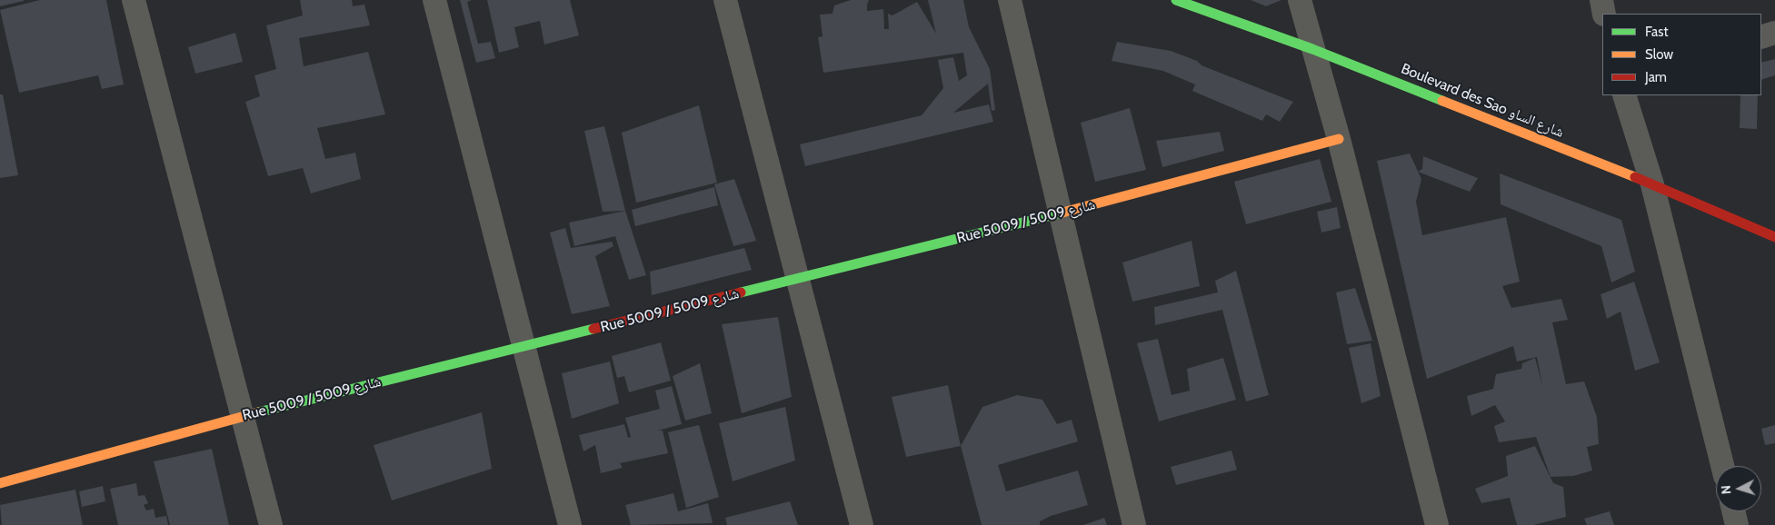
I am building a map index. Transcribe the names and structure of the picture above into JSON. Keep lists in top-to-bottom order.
{
  "streets": {
    "street": ["Boulevard des Sao شارع الساو", "Rue 5009 / شارع 5009"]
  },
  "legend": ["Fast", "Slow", "Jam"],
  "north": "left"
}
